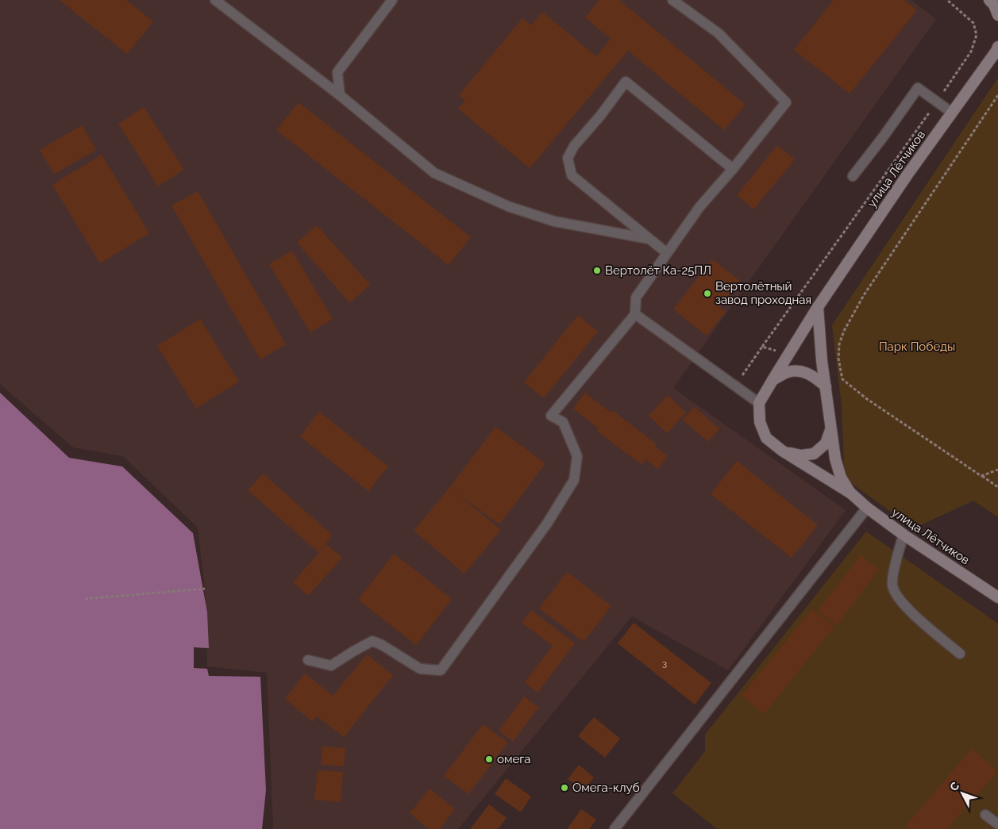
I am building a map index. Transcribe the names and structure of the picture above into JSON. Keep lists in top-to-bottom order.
{
  "streets": {
    "main road": ["улица Лётчиков"]
  },
  "parks": ["Парк Победы"],
  "places": [
    "Вертолёт Ка-25ПЛ",
    "Вертолётный завод проходная",
    "омега",
    "Омега-клуб"
  ],
  "house_numbers": ["3"],
  "north": "top left"
}
